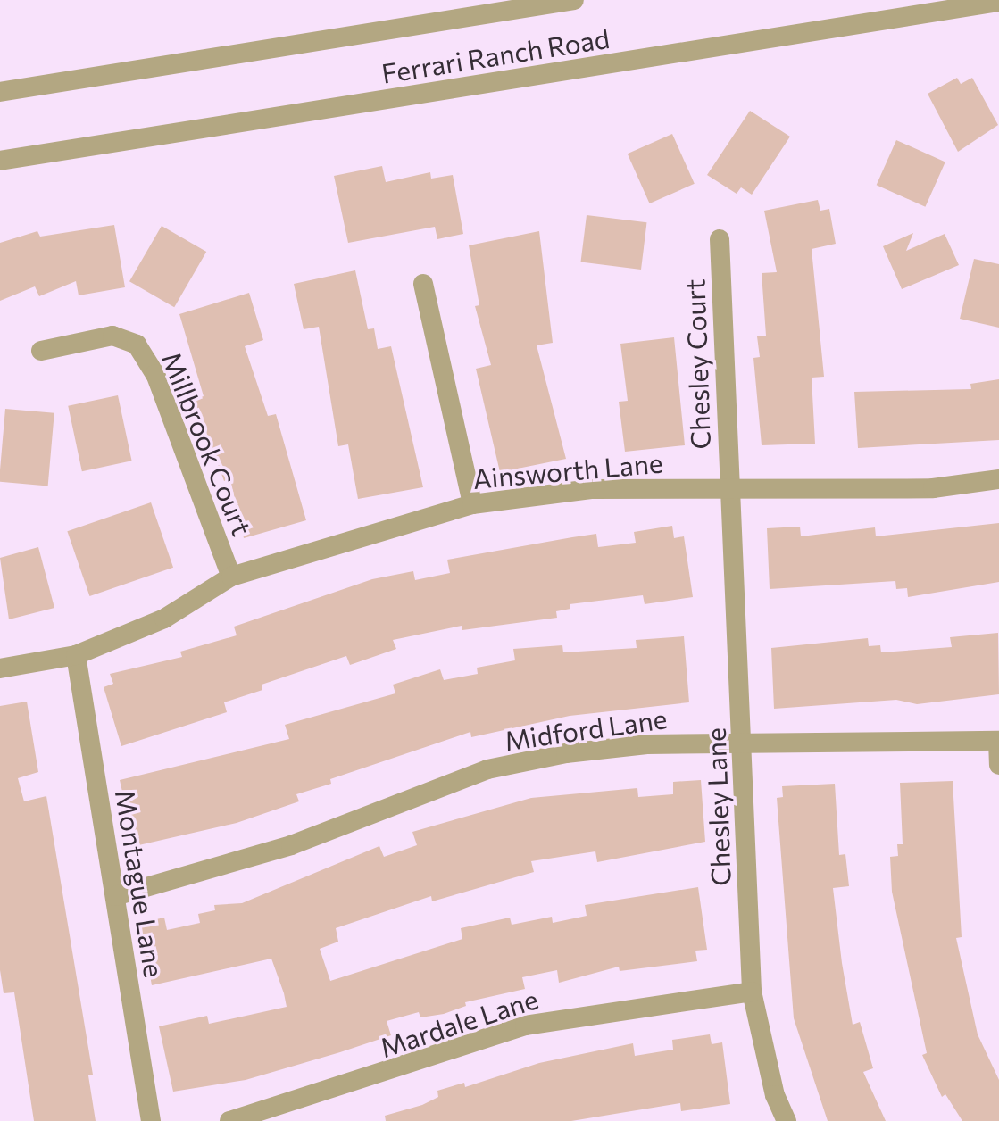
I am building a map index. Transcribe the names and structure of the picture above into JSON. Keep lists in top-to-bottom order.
{
  "streets": {
    "street": [
      "Ferrari Ranch Road",
      "Chesley Court",
      "Millbrook Court",
      "Ainsworth Lane",
      "Midford Lane",
      "Chesley Lane",
      "Montague Lane",
      "Mardale Lane"
    ]
  },
  "crossings": [
    ["Chesley Court", "Ainsworth Lane"],
    ["Chesley Court", "Chesley Lane"],
    ["Millbrook Court", "Ainsworth Lane"],
    ["Ainsworth Lane", "Chesley Lane"],
    ["Ainsworth Lane", "Montague Lane"],
    ["Midford Lane", "Chesley Lane"],
    ["Midford Lane", "Montague Lane"],
    ["Chesley Lane", "Mardale Lane"]
  ]
}
